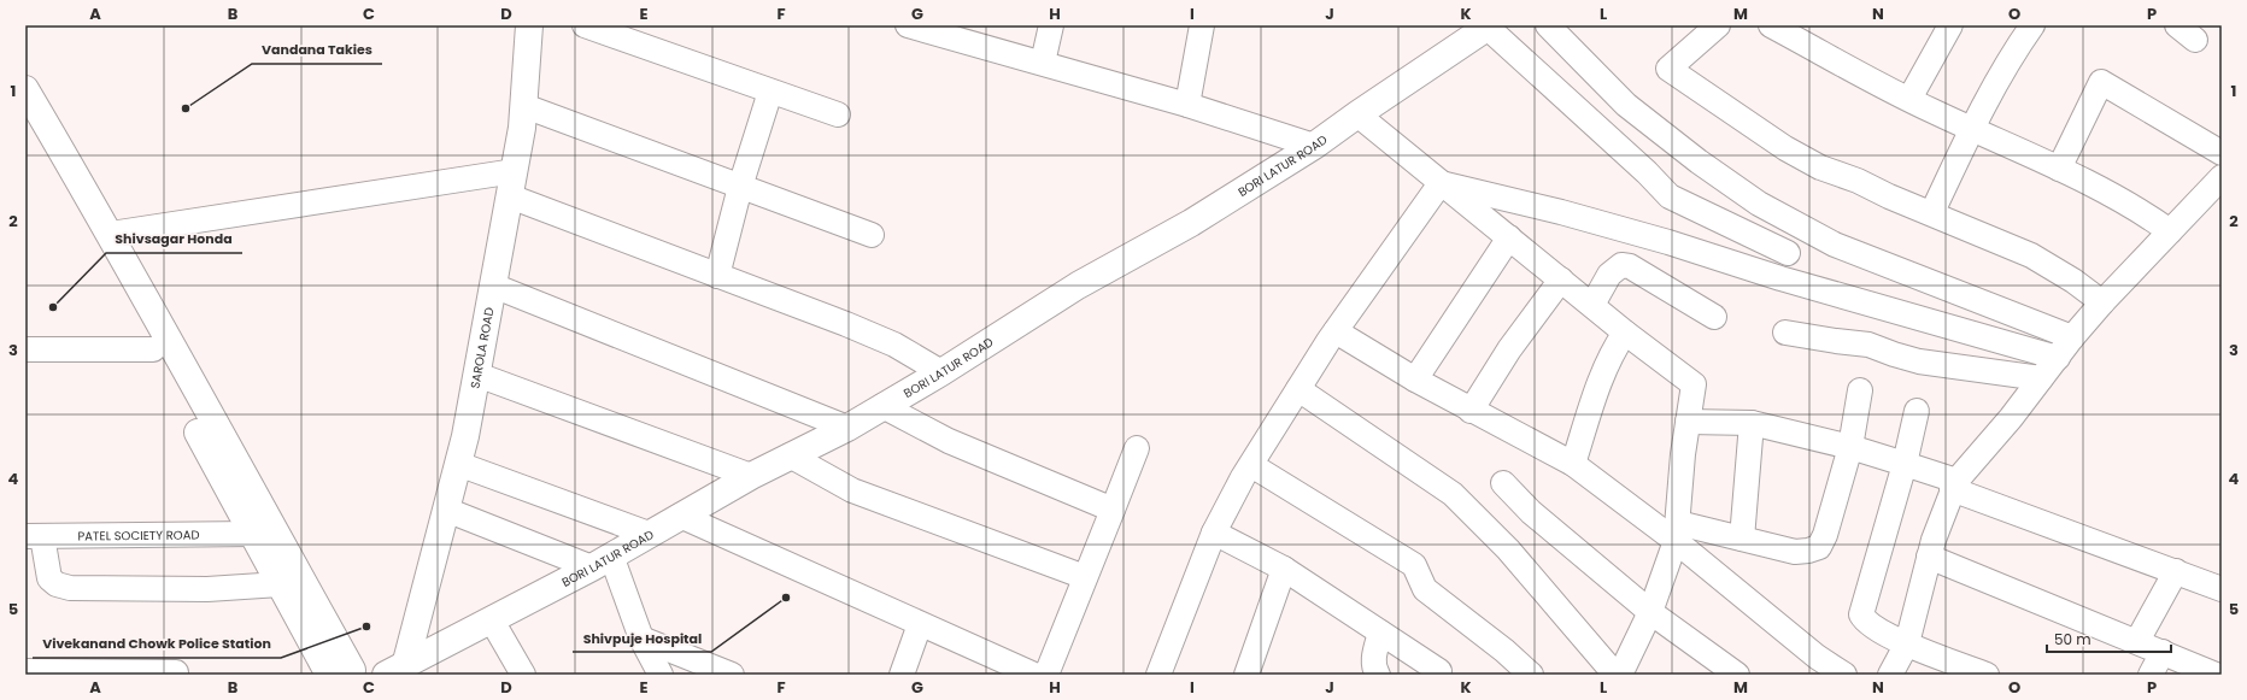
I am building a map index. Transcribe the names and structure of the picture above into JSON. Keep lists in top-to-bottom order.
{
  "streets": {
    "main road": ["BORI LATUR ROAD", "SAROLA ROAD"],
    "street": ["PATEL SOCIETY ROAD"]
  },
  "crossings": [
    ["BORI LATUR ROAD", "SAROLA ROAD"]
  ],
  "places": [
    "Vandana Takies",
    "Shivsagar Honda",
    "Shivpuje Hospital",
    "Vivekanand Chowk Police Station"
  ],
  "scale_bar": "50 m",
  "grid": {
    "columns": [
      "A",
      "B",
      "C",
      "D",
      "E",
      "F",
      "G",
      "H",
      "I",
      "J",
      "K",
      "L",
      "M",
      "N",
      "O",
      "P"
    ],
    "rows": [
      "1",
      "2",
      "3",
      "4",
      "5"
    ]
  }
}
